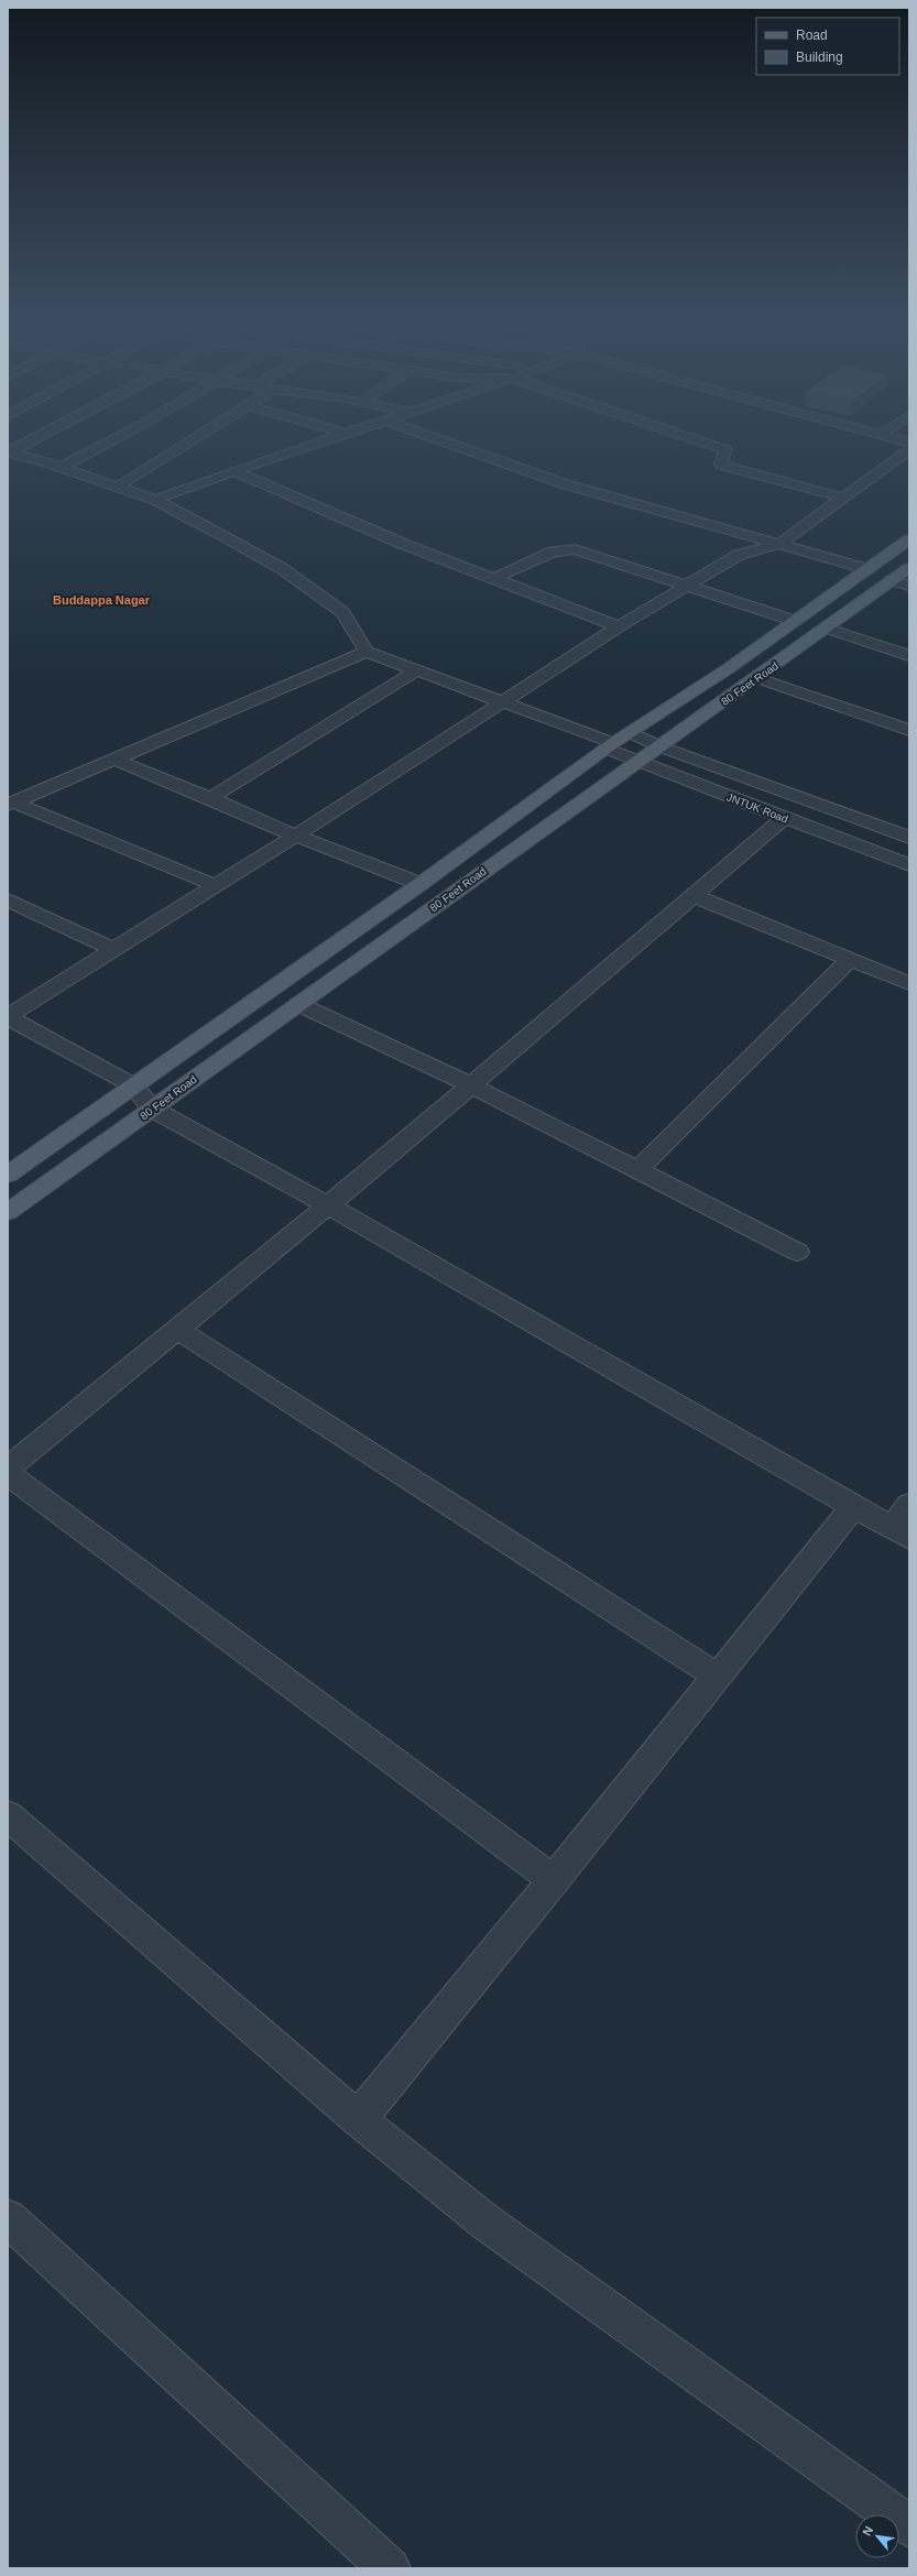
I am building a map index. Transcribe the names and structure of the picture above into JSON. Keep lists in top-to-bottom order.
{
  "streets": {
    "main road": ["80 Feet Road"],
    "street": ["JNTUK Road"]
  },
  "crossings": [
    ["80 Feet Road", "JNTUK Road"]
  ],
  "districts": ["Buddappa Nagar"],
  "legend": ["Road", "Building"],
  "north": "top left"
}
